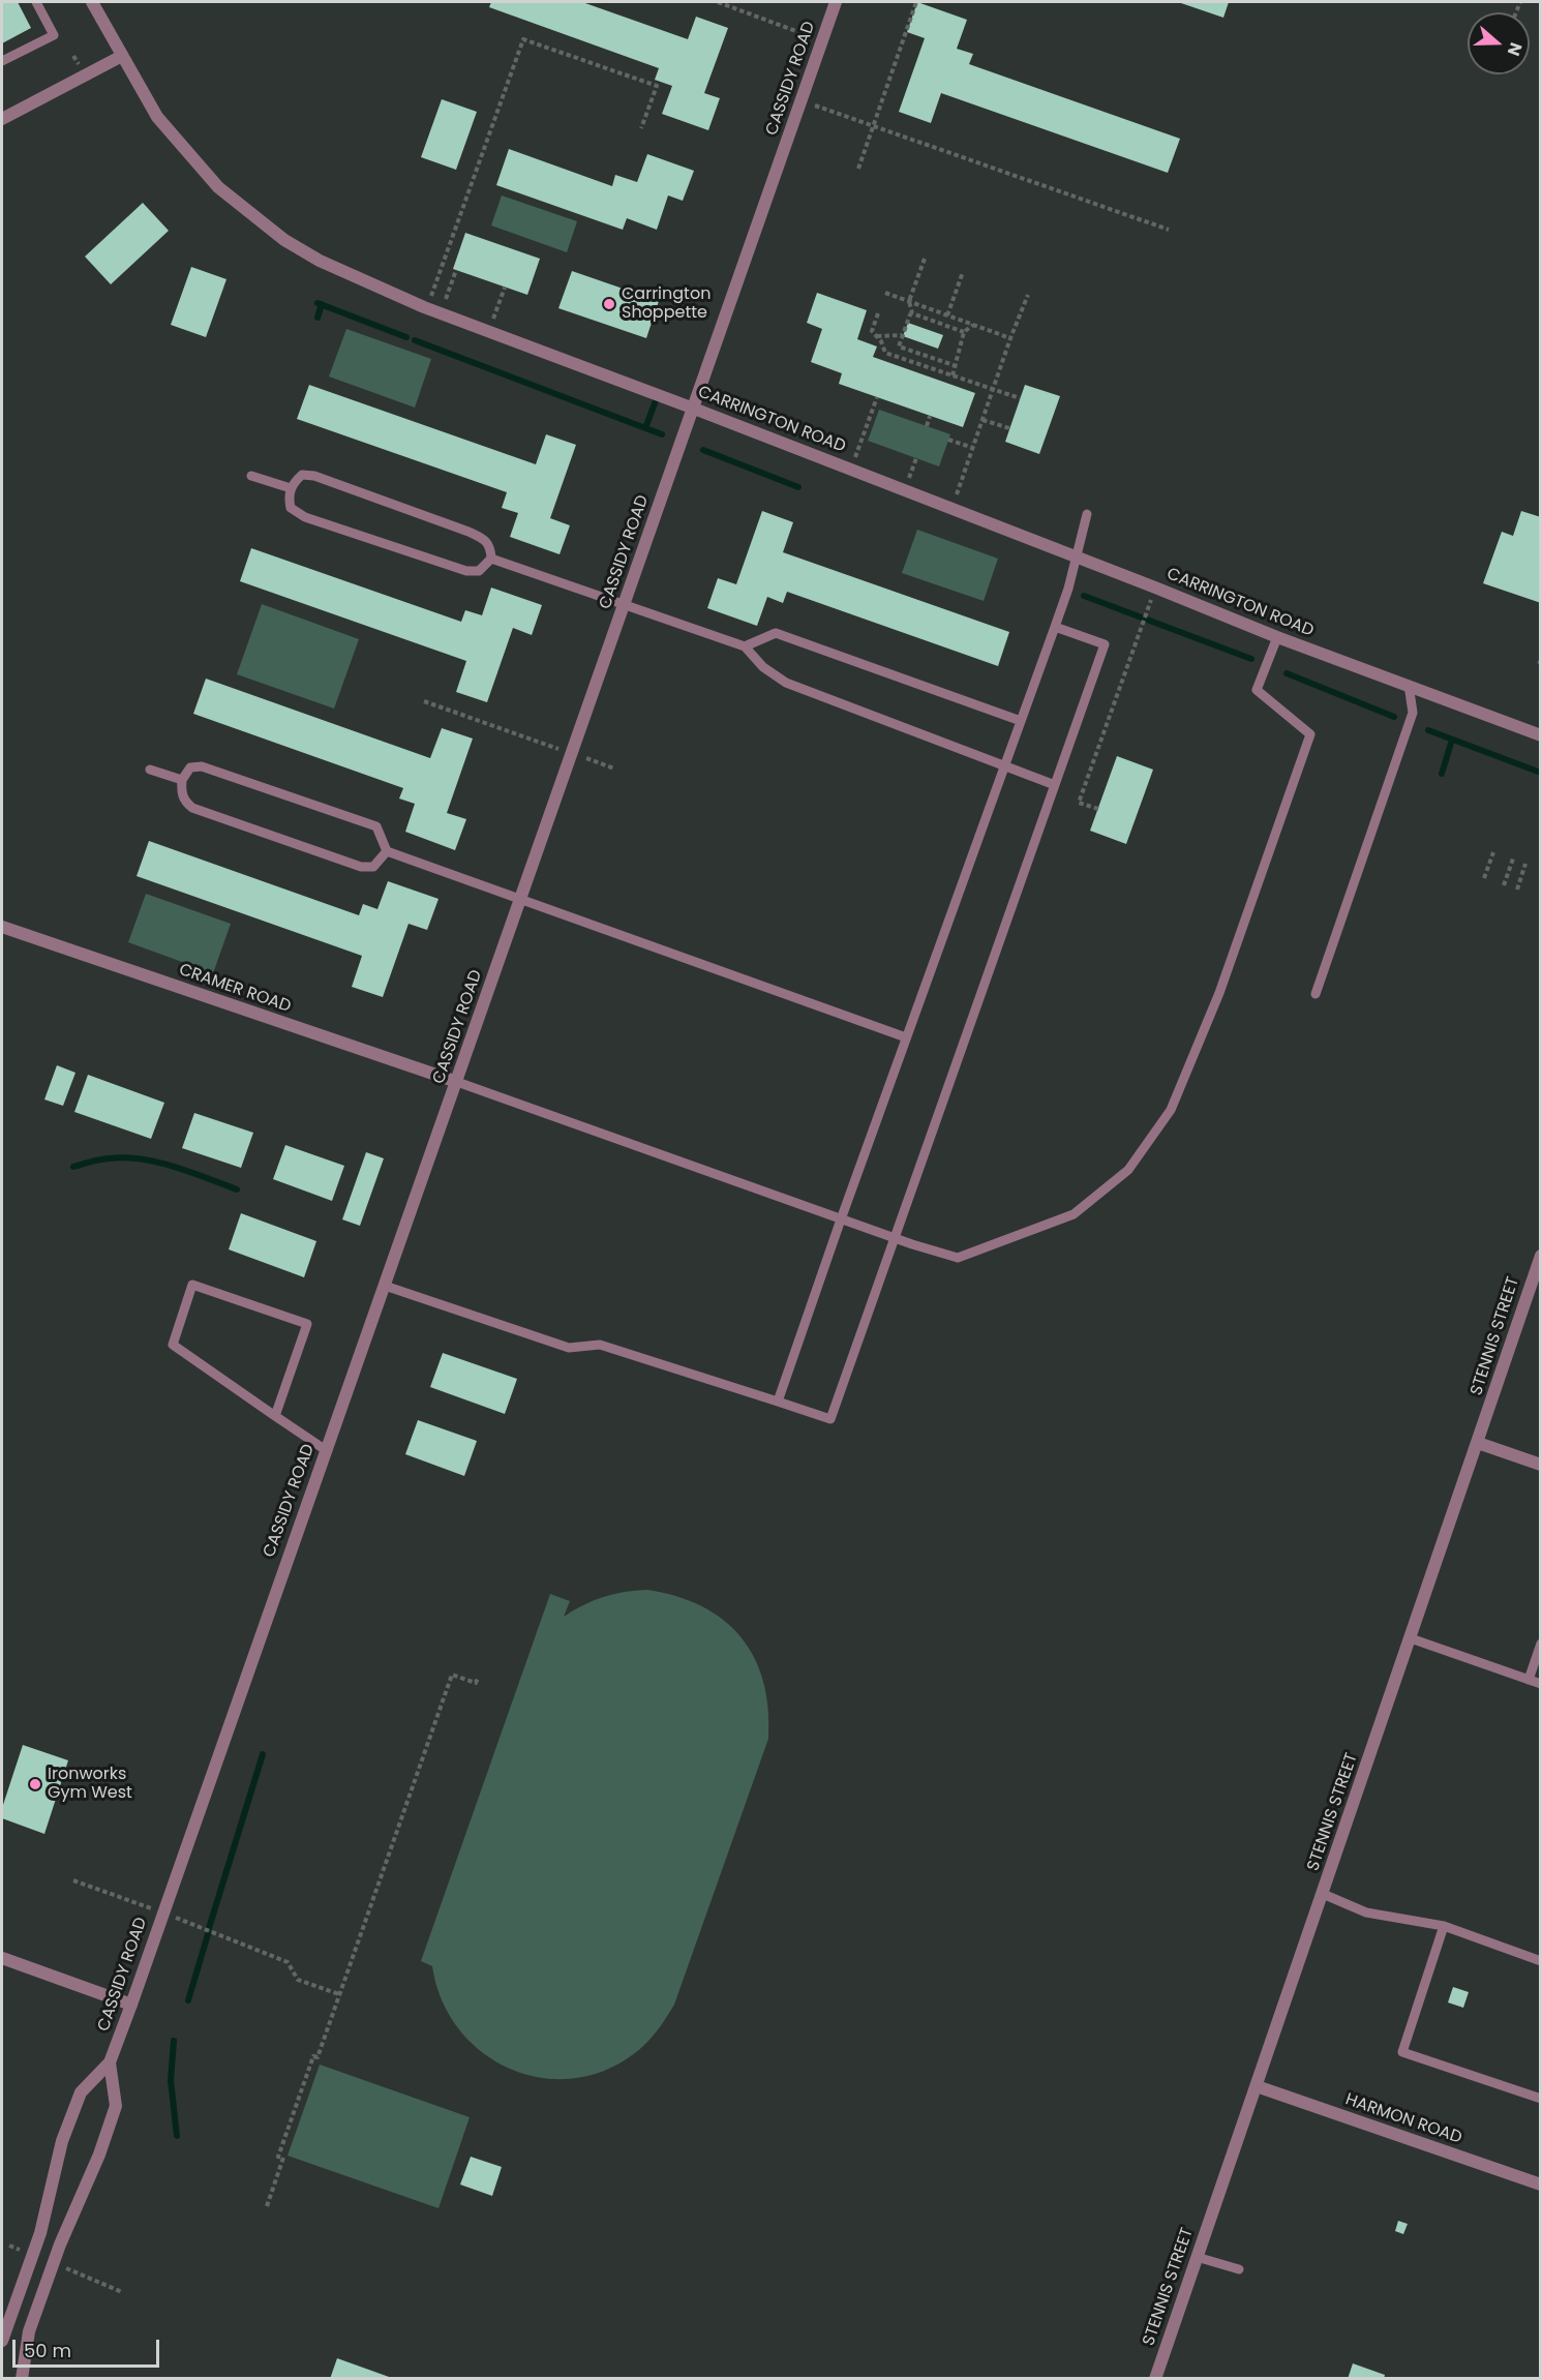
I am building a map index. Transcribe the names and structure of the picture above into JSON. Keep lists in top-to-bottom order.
{
  "streets": {
    "street": [
      "CASSIDY ROAD",
      "CARRINGTON ROAD",
      "CRAMER ROAD",
      "STENNIS STREET",
      "HARMON ROAD"
    ]
  },
  "crossings": [
    ["CASSIDY ROAD", "CARRINGTON ROAD"],
    ["CASSIDY ROAD", "CRAMER ROAD"],
    ["STENNIS STREET", "HARMON ROAD"]
  ],
  "places": ["Carrington Shoppette", "Ironworks Gym West"],
  "scale_bar": "50 m",
  "north": "right"
}
